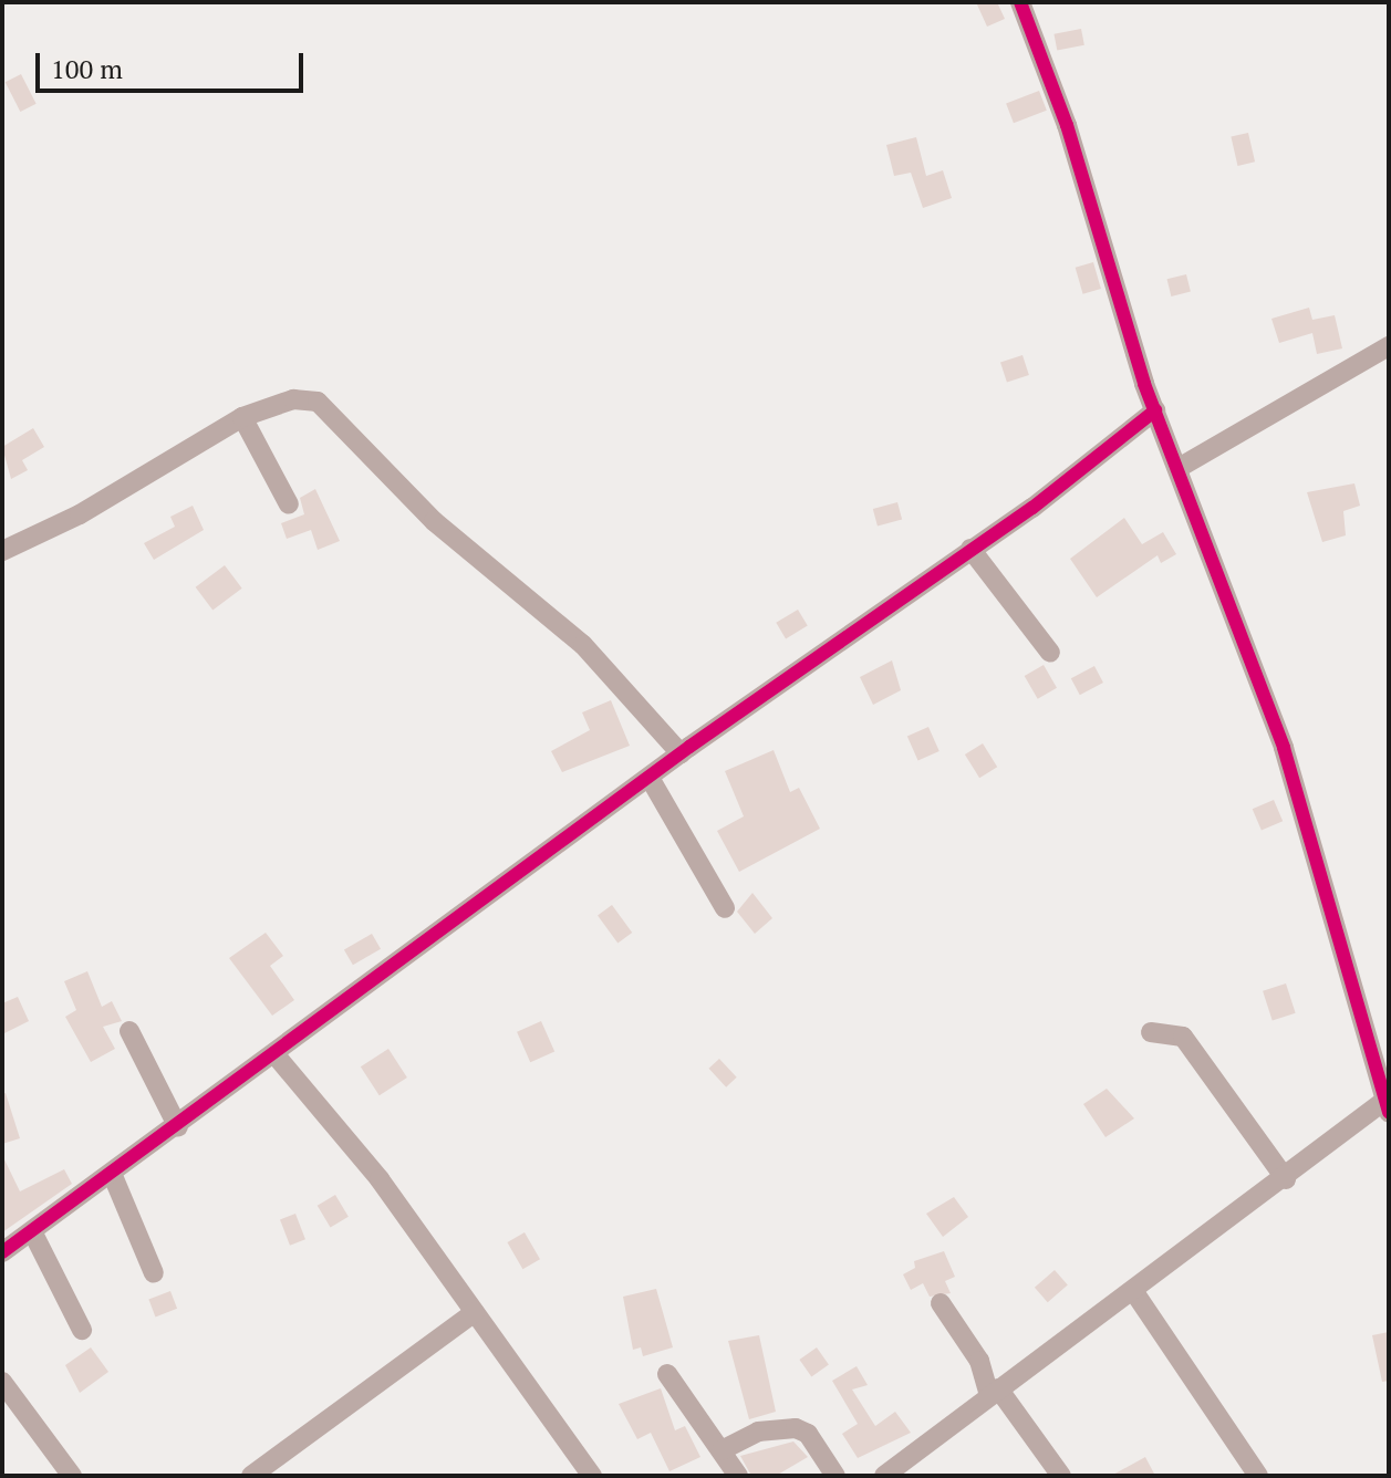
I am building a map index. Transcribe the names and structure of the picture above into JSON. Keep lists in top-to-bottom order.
{
  "scale_bar": "100 m"
}
